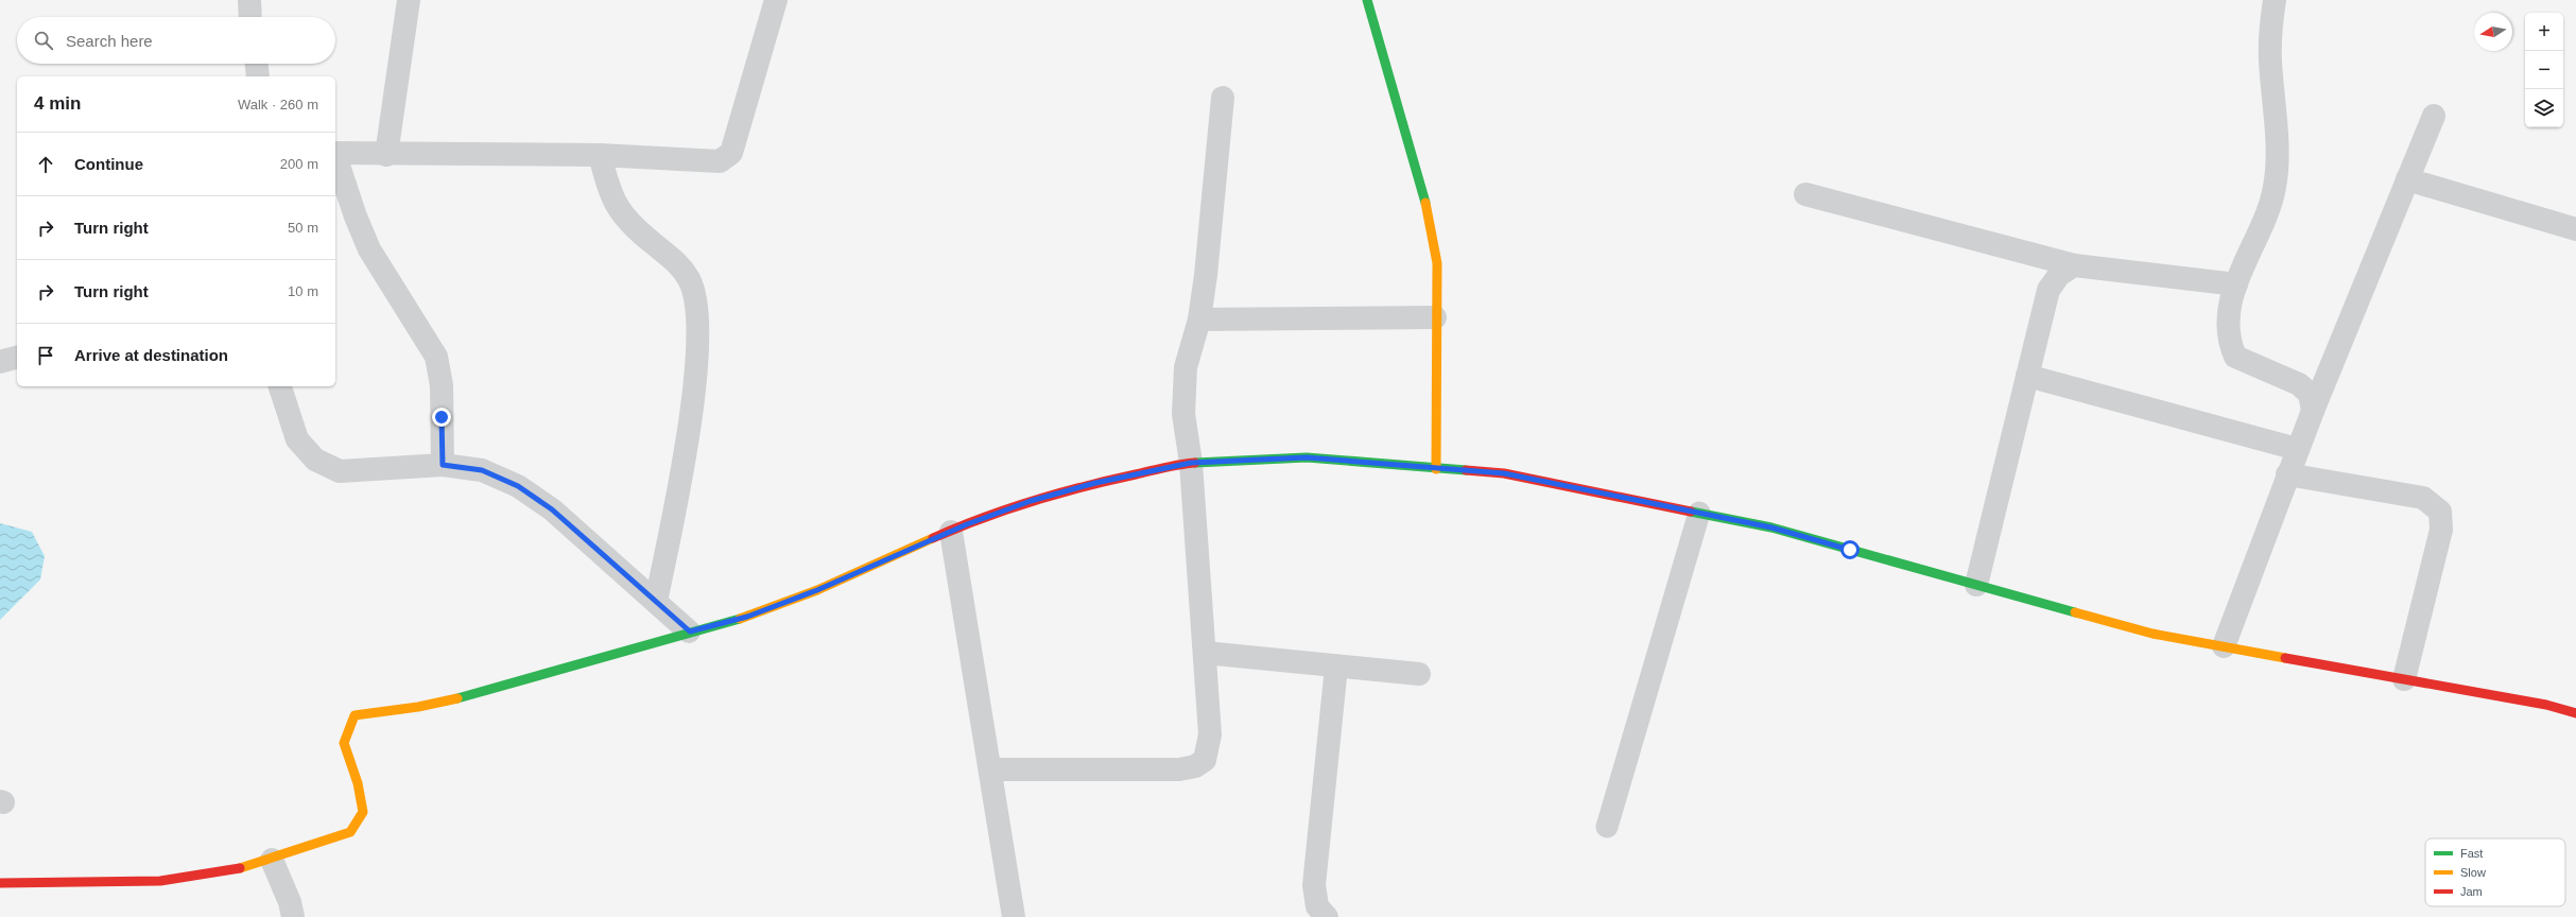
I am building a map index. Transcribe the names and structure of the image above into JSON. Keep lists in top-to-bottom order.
{
  "legend": ["Fast", "Slow", "Jam"],
  "north": "left",
  "page": {
    "map_buttons": ["+", "−"],
    "search": "Search here",
    "heading": ["4 min", "Walk · 260 m"],
    "list": [
      ["Continue", "200 m"],
      ["Turn right", "50 m"],
      ["Turn right", "10 m"],
      "Arrive at destination"
    ]
  }
}
